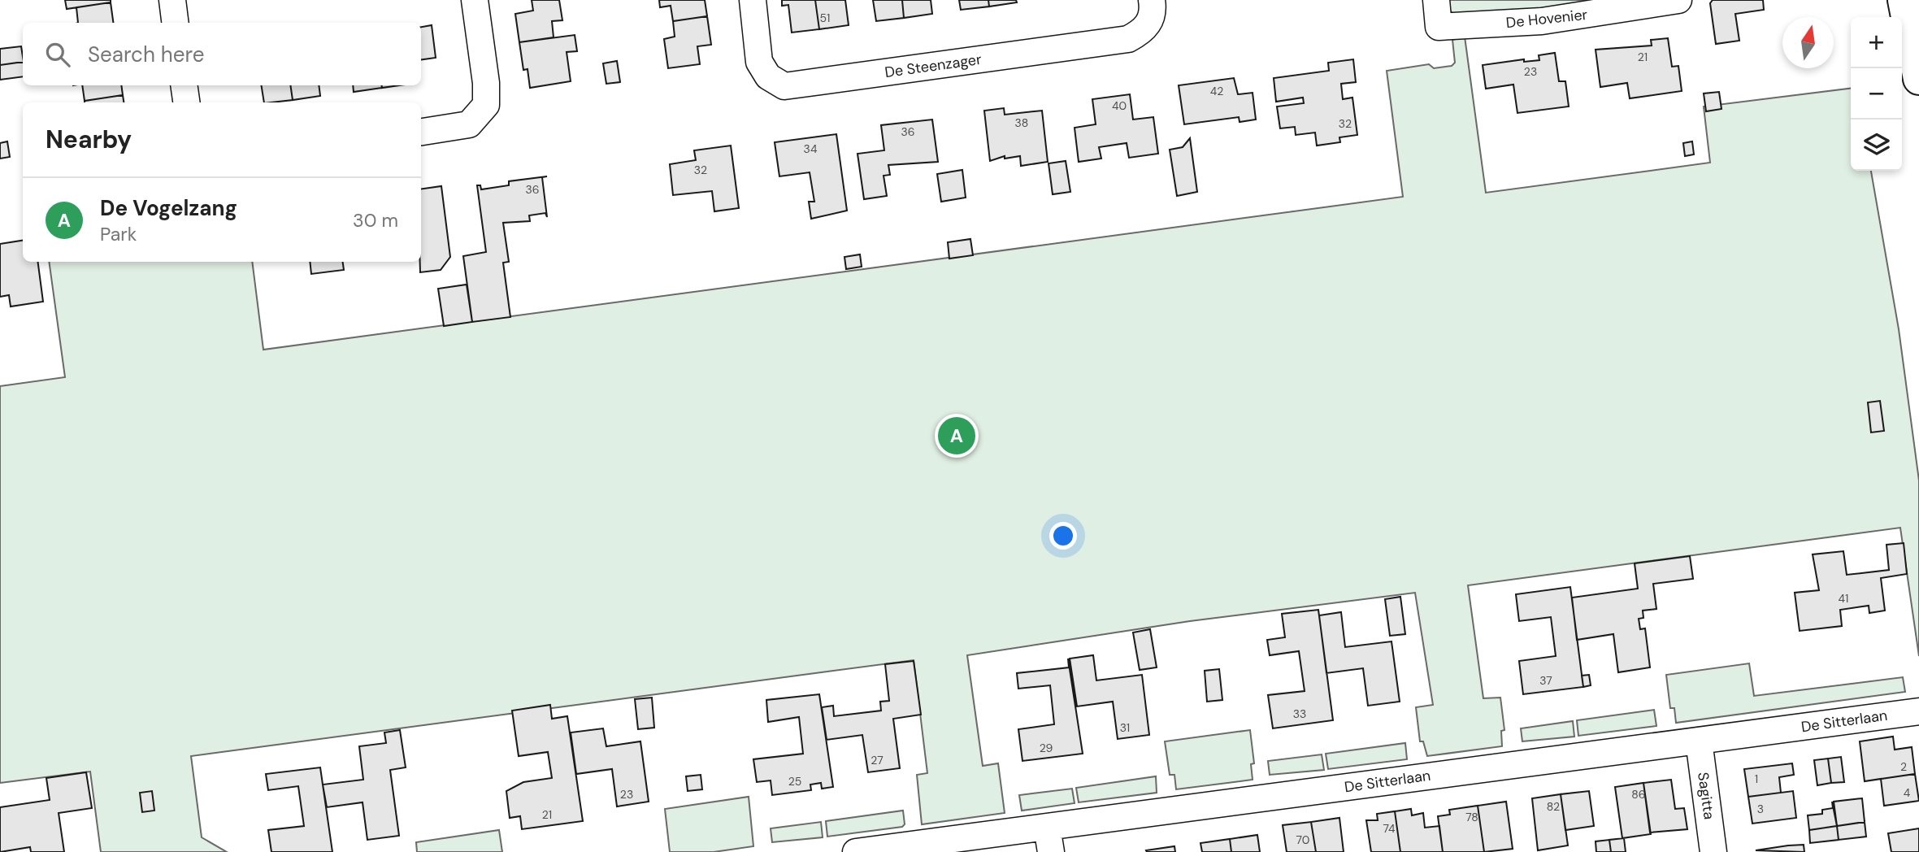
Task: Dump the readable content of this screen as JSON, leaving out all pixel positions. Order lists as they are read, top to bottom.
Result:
{
  "streets": {
    "street": [
      "De Hovenier",
      "De Steenzager",
      "De Sitterlaan",
      "Sagitta"
    ]
  },
  "crossings": [
    ["De Sitterlaan", "Sagitta"]
  ],
  "house_numbers": [
    "51",
    "21",
    "23",
    "42",
    "40",
    "38",
    "32",
    "36",
    "34",
    "32",
    "36",
    "41",
    "37",
    "33",
    "31",
    "29",
    "27",
    "2",
    "1",
    "25",
    "4",
    "23",
    "86",
    "82",
    "3",
    "21",
    "78",
    "74",
    "70"
  ],
  "north": "top",
  "page": {
    "map_buttons": ["+", "−"],
    "search": "Search here",
    "heading": "Nearby",
    "list": [
      {
        "mark": "A",
        "name": "De Vogelzang",
        "note": "Park",
        "value": "30 m"
      }
    ],
    "pins": "A"
  }
}
